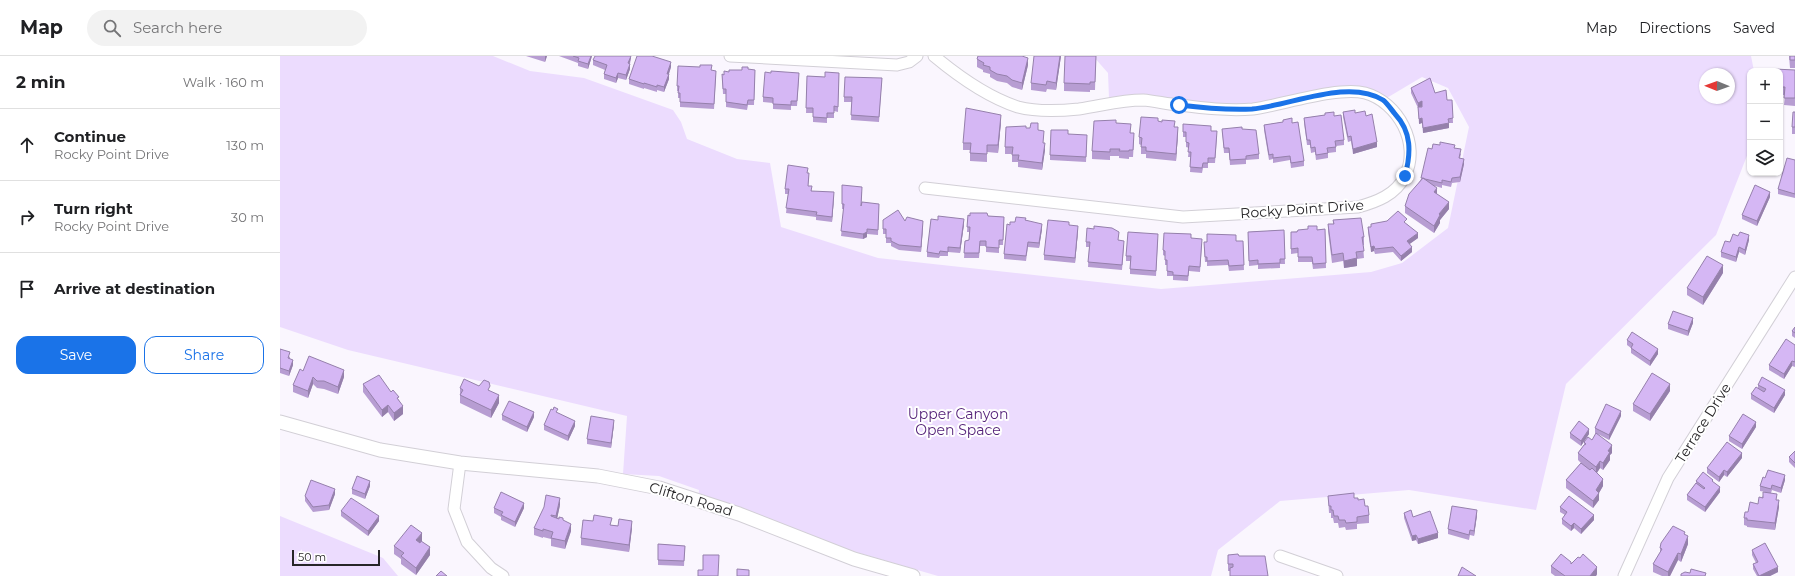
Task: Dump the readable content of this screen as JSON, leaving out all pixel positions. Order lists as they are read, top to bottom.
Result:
{
  "streets": {
    "street": ["Rocky Point Drive", "Terrace Drive", "Clifton Road"]
  },
  "parks": ["Upper Canyon Open Space"],
  "scale_bar": "50 m",
  "north": "left",
  "page": {
    "header": "Map",
    "search": "Search here",
    "nav": ["Map", "Directions", "Saved"],
    "heading": ["2 min", "Walk · 160 m"],
    "map_buttons": ["+", "−"],
    "list": [
      ["Continue", "Rocky Point Drive", "130 m"],
      ["Turn right", "Rocky Point Drive", "30 m"],
      "Arrive at destination"
    ],
    "buttons": ["Save", "Share"],
    "scale": "50 m"
  }
}
